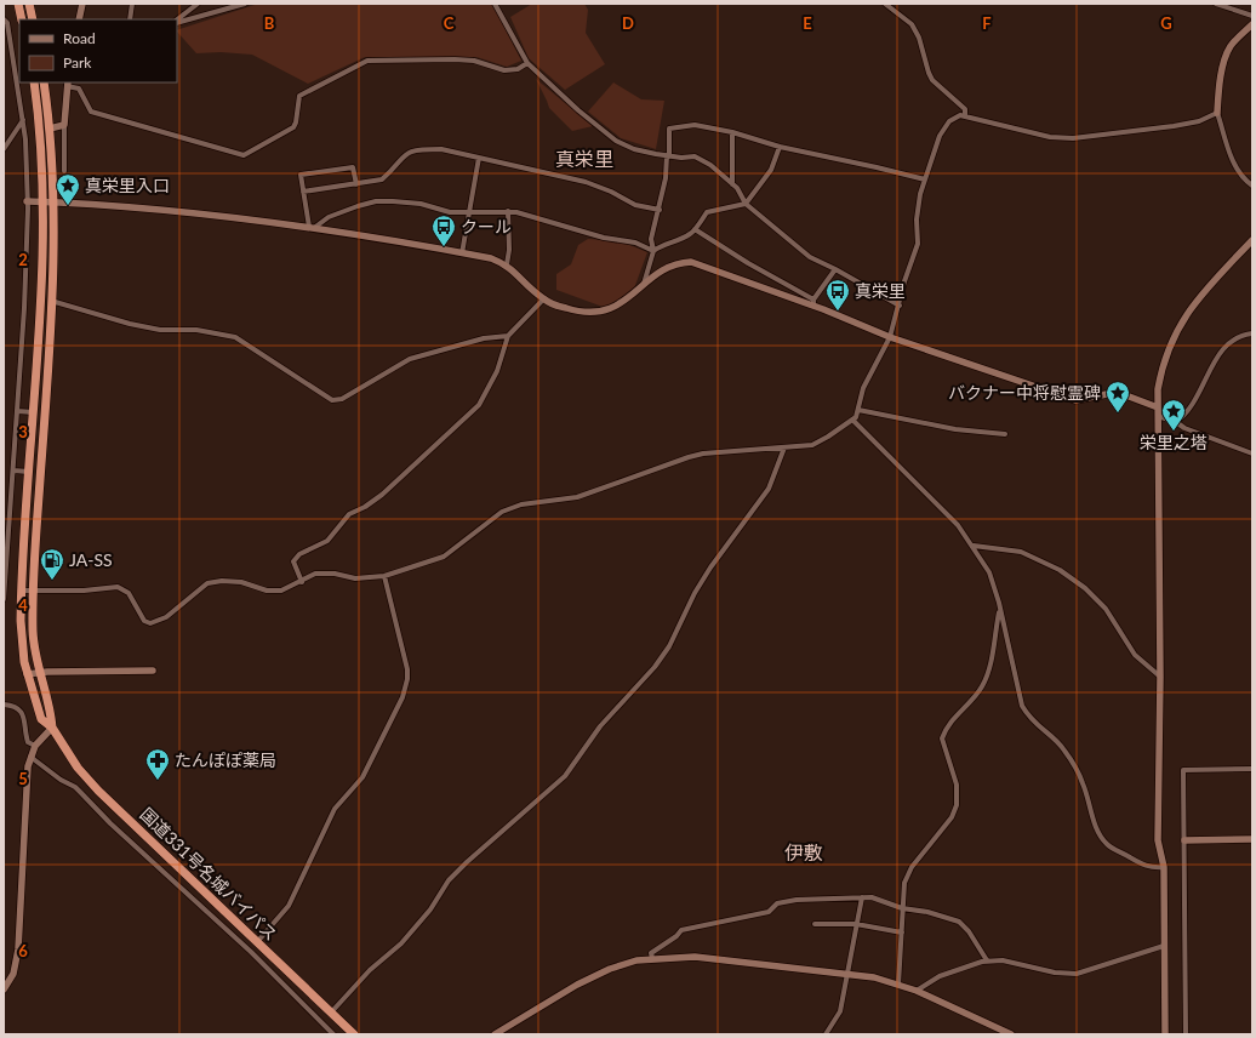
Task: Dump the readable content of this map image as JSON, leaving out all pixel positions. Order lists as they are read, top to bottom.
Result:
{
  "streets": {
    "highway": ["国道331号名城バイパス"]
  },
  "districts": ["真栄里", "伊敷"],
  "places": {
    "place": ["真栄里入口", "バクナー中将慰霊碑", "栄里之塔"],
    "bus stop": ["クール", "真栄里"],
    "fuel station": ["JA-SS"],
    "pharmacy": ["たんぽぽ薬局"]
  },
  "legend": ["Road", "Park"],
  "grid": {
    "columns": [
      "B",
      "C",
      "D",
      "E",
      "F",
      "G"
    ],
    "rows": [
      "2",
      "3",
      "4",
      "5",
      "6"
    ]
  }
}
